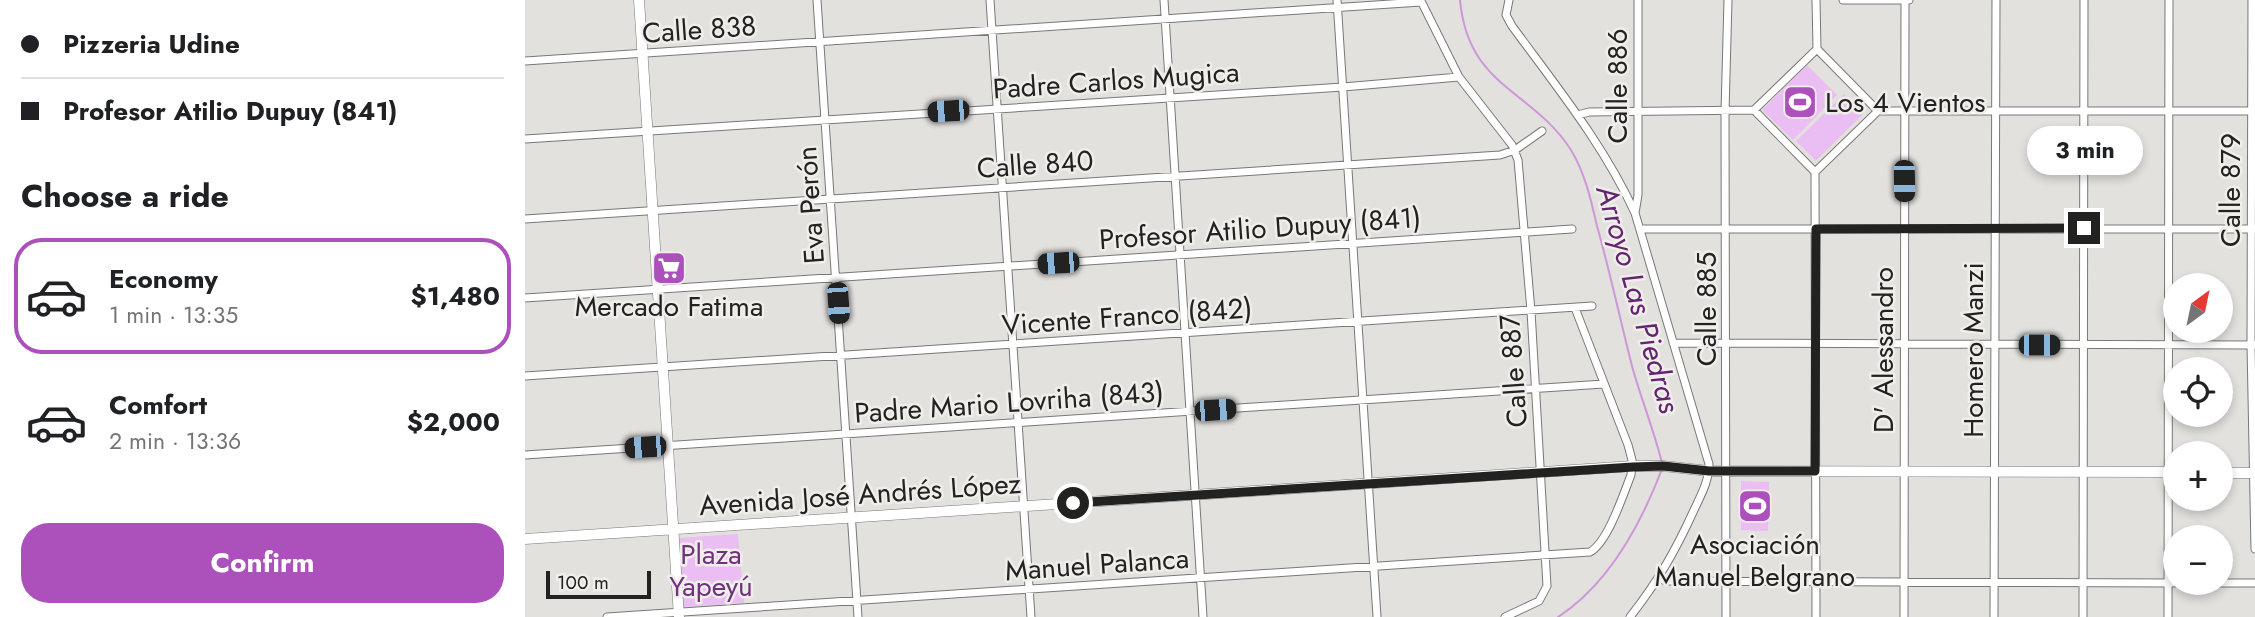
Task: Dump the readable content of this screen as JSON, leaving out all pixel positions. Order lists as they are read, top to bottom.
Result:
{
  "streets": {
    "main road": ["Avenida José Andrés López"],
    "street": [
      "Calle 838",
      "Padre Carlos Mugica",
      "Calle 886",
      "Calle 840",
      "Calle 879",
      "Eva Perón",
      "Profesor Atilio Dupuy (841)",
      "Calle 885",
      "Vicente Franco (842)",
      "D' Alessandro",
      "Homero Manzi",
      "Calle 887",
      "Padre Mario Lovriha (843)",
      "Manuel Palanca"
    ]
  },
  "crossings": [
    ["Calle 838", "Eva Perón"],
    ["Padre Carlos Mugica", "Eva Perón"],
    ["Calle 840", "Eva Perón"],
    ["Calle 840", "Calle 887"],
    ["Eva Perón", "Profesor Atilio Dupuy (841)"],
    ["Eva Perón", "Vicente Franco (842)"],
    ["Eva Perón", "Padre Mario Lovriha (843)"],
    ["Eva Perón", "Avenida José Andrés López"],
    ["Eva Perón", "Manuel Palanca"],
    ["Profesor Atilio Dupuy (841)", "Calle 887"],
    ["Calle 885", "Avenida José Andrés López"],
    ["Vicente Franco (842)", "Calle 887"],
    ["D' Alessandro", "Avenida José Andrés López"],
    ["Homero Manzi", "Avenida José Andrés López"],
    ["Calle 887", "Padre Mario Lovriha (843)"],
    ["Calle 887", "Avenida José Andrés López"],
    ["Calle 887", "Manuel Palanca"],
    ["Avenida José Andrés López", "Manuel Palanca"]
  ],
  "water": ["Arroyo Las Piedras"],
  "parks": ["Plaza Yapeyú"],
  "places": {
    "sports": ["Los 4 Vientos", "Asociación Manuel Belgrano"],
    "supermarket": ["Mercado Fatima"]
  },
  "scale_bar": "100 m",
  "north": "top right",
  "page": {
    "banner": ["Pizzeria Udine", "Profesor Atilio Dupuy (841)"],
    "bubble": "3 min",
    "heading": "Choose a ride",
    "list": [
      {
        "name": "Economy",
        "note": "1 min · 13:35",
        "value": "$1,480"
      },
      {
        "name": "Comfort",
        "note": "2 min · 13:36",
        "value": "$2,000"
      }
    ],
    "map_buttons": ["+", "−"],
    "buttons": "Confirm",
    "scale": "100 m"
  }
}
